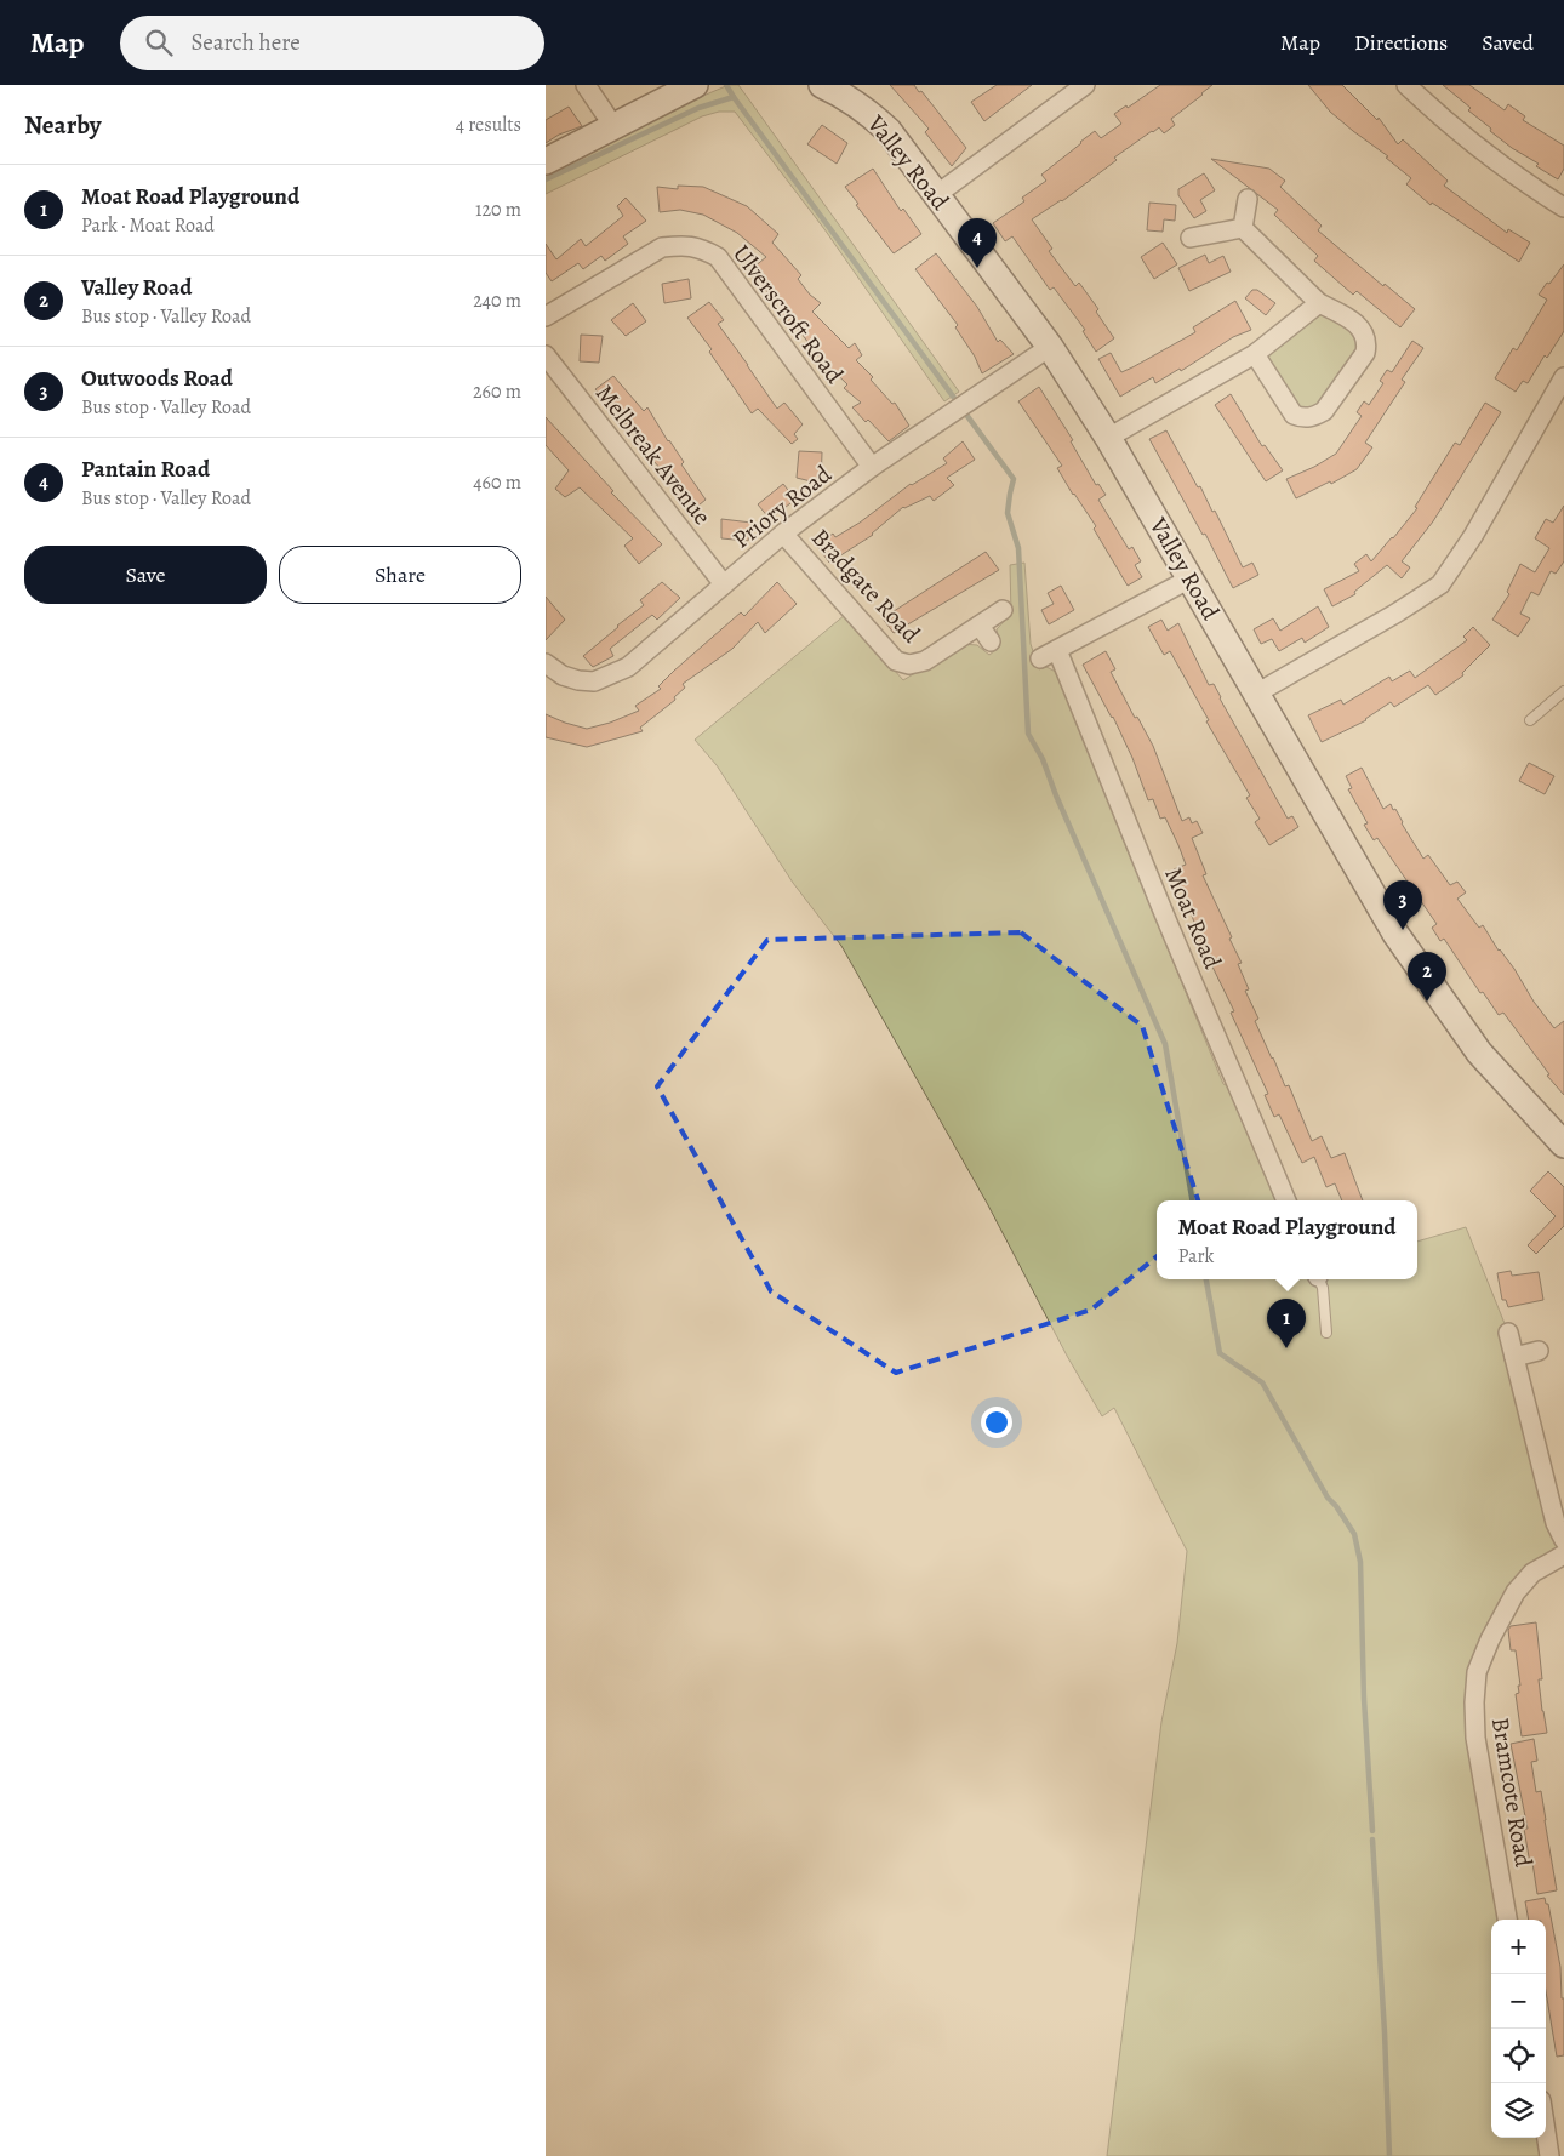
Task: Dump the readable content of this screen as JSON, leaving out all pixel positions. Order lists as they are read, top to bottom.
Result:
{
  "streets": {
    "street": [
      "Valley Road",
      "Ulverscroft Road",
      "Melbreak Avenue",
      "Priory Road",
      "Bradgate Road",
      "Moat Road",
      "Bramcote Road"
    ]
  },
  "crossings": [
    ["Valley Road", "Priory Road"],
    ["Ulverscroft Road", "Priory Road"],
    ["Melbreak Avenue", "Priory Road"],
    ["Priory Road", "Bradgate Road"]
  ],
  "page": {
    "header": "Map",
    "search": "Search here",
    "nav": ["Map", "Directions", "Saved"],
    "heading": ["Nearby", "4 results"],
    "list": [
      {
        "mark": "1",
        "name": "Moat Road Playground",
        "note": "Park · Moat Road",
        "value": "120 m"
      },
      {
        "mark": "2",
        "name": "Valley Road",
        "note": "Bus stop · Valley Road",
        "value": "240 m"
      },
      {
        "mark": "3",
        "name": "Outwoods Road",
        "note": "Bus stop · Valley Road",
        "value": "260 m"
      },
      {
        "mark": "4",
        "name": "Pantain Road",
        "note": "Bus stop · Valley Road",
        "value": "460 m"
      }
    ],
    "pins": [
      "4",
      "3",
      "2",
      "1"
    ],
    "buttons": ["Save", "Share"],
    "popup": ["Moat Road Playground", "Park"],
    "map_buttons": ["+", "−"]
  }
}
